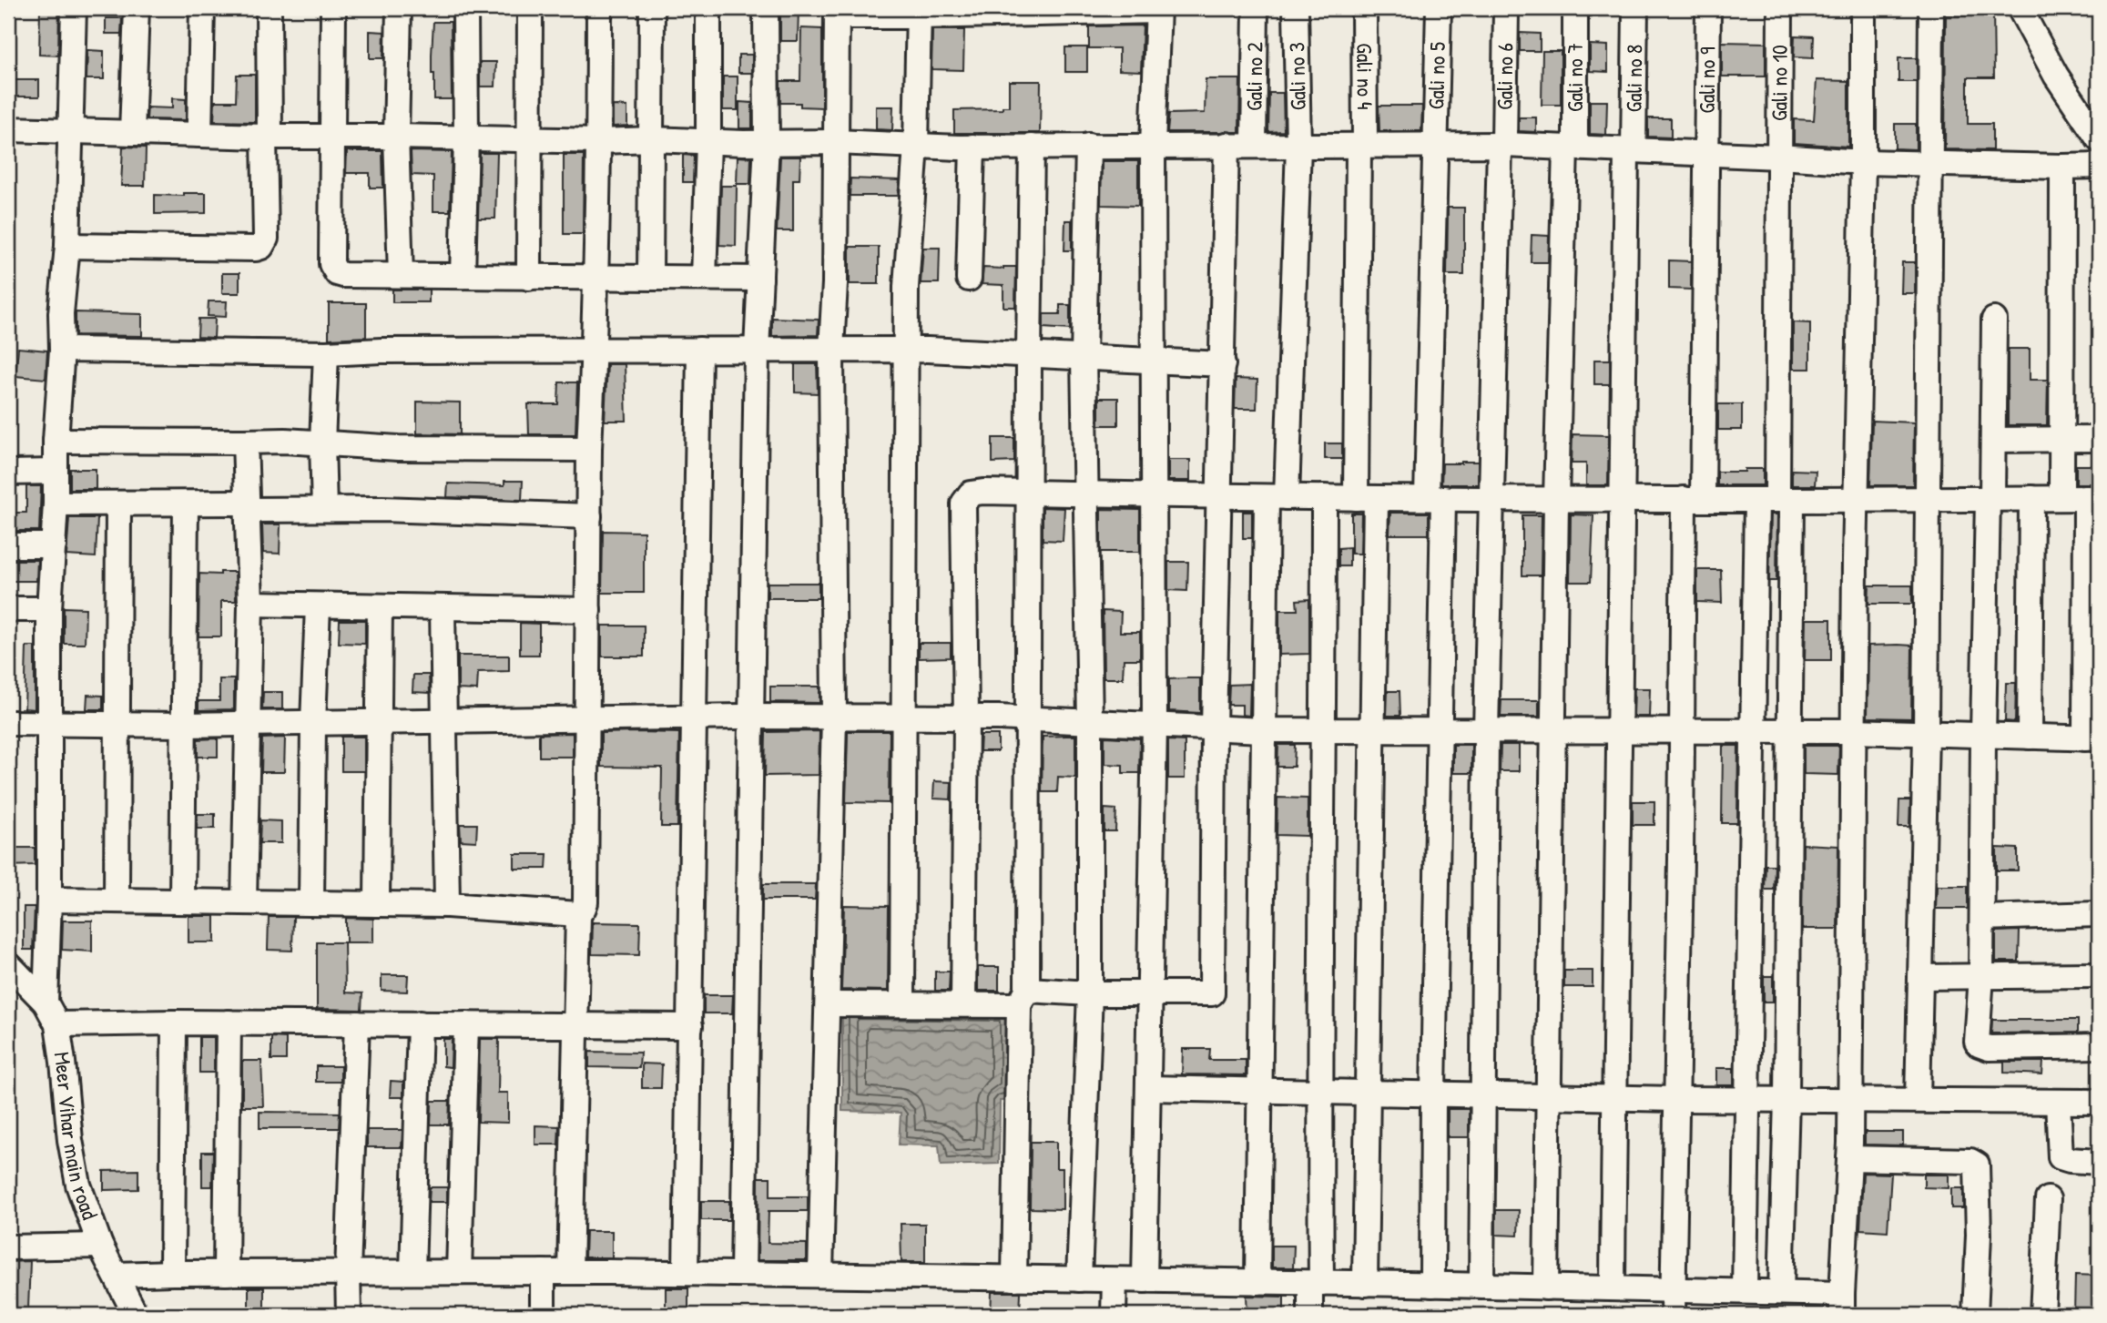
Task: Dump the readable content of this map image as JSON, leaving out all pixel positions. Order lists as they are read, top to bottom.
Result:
{
  "streets": {
    "street": [
      "Gali no 2",
      "Gali no 3",
      "Gali no 4",
      "Gali no 5",
      "Gali no 6",
      "Gali no 7",
      "Gali no 8",
      "Gali no 9",
      "Gali no 10",
      "Meer Vihar main road"
    ]
  }
}
